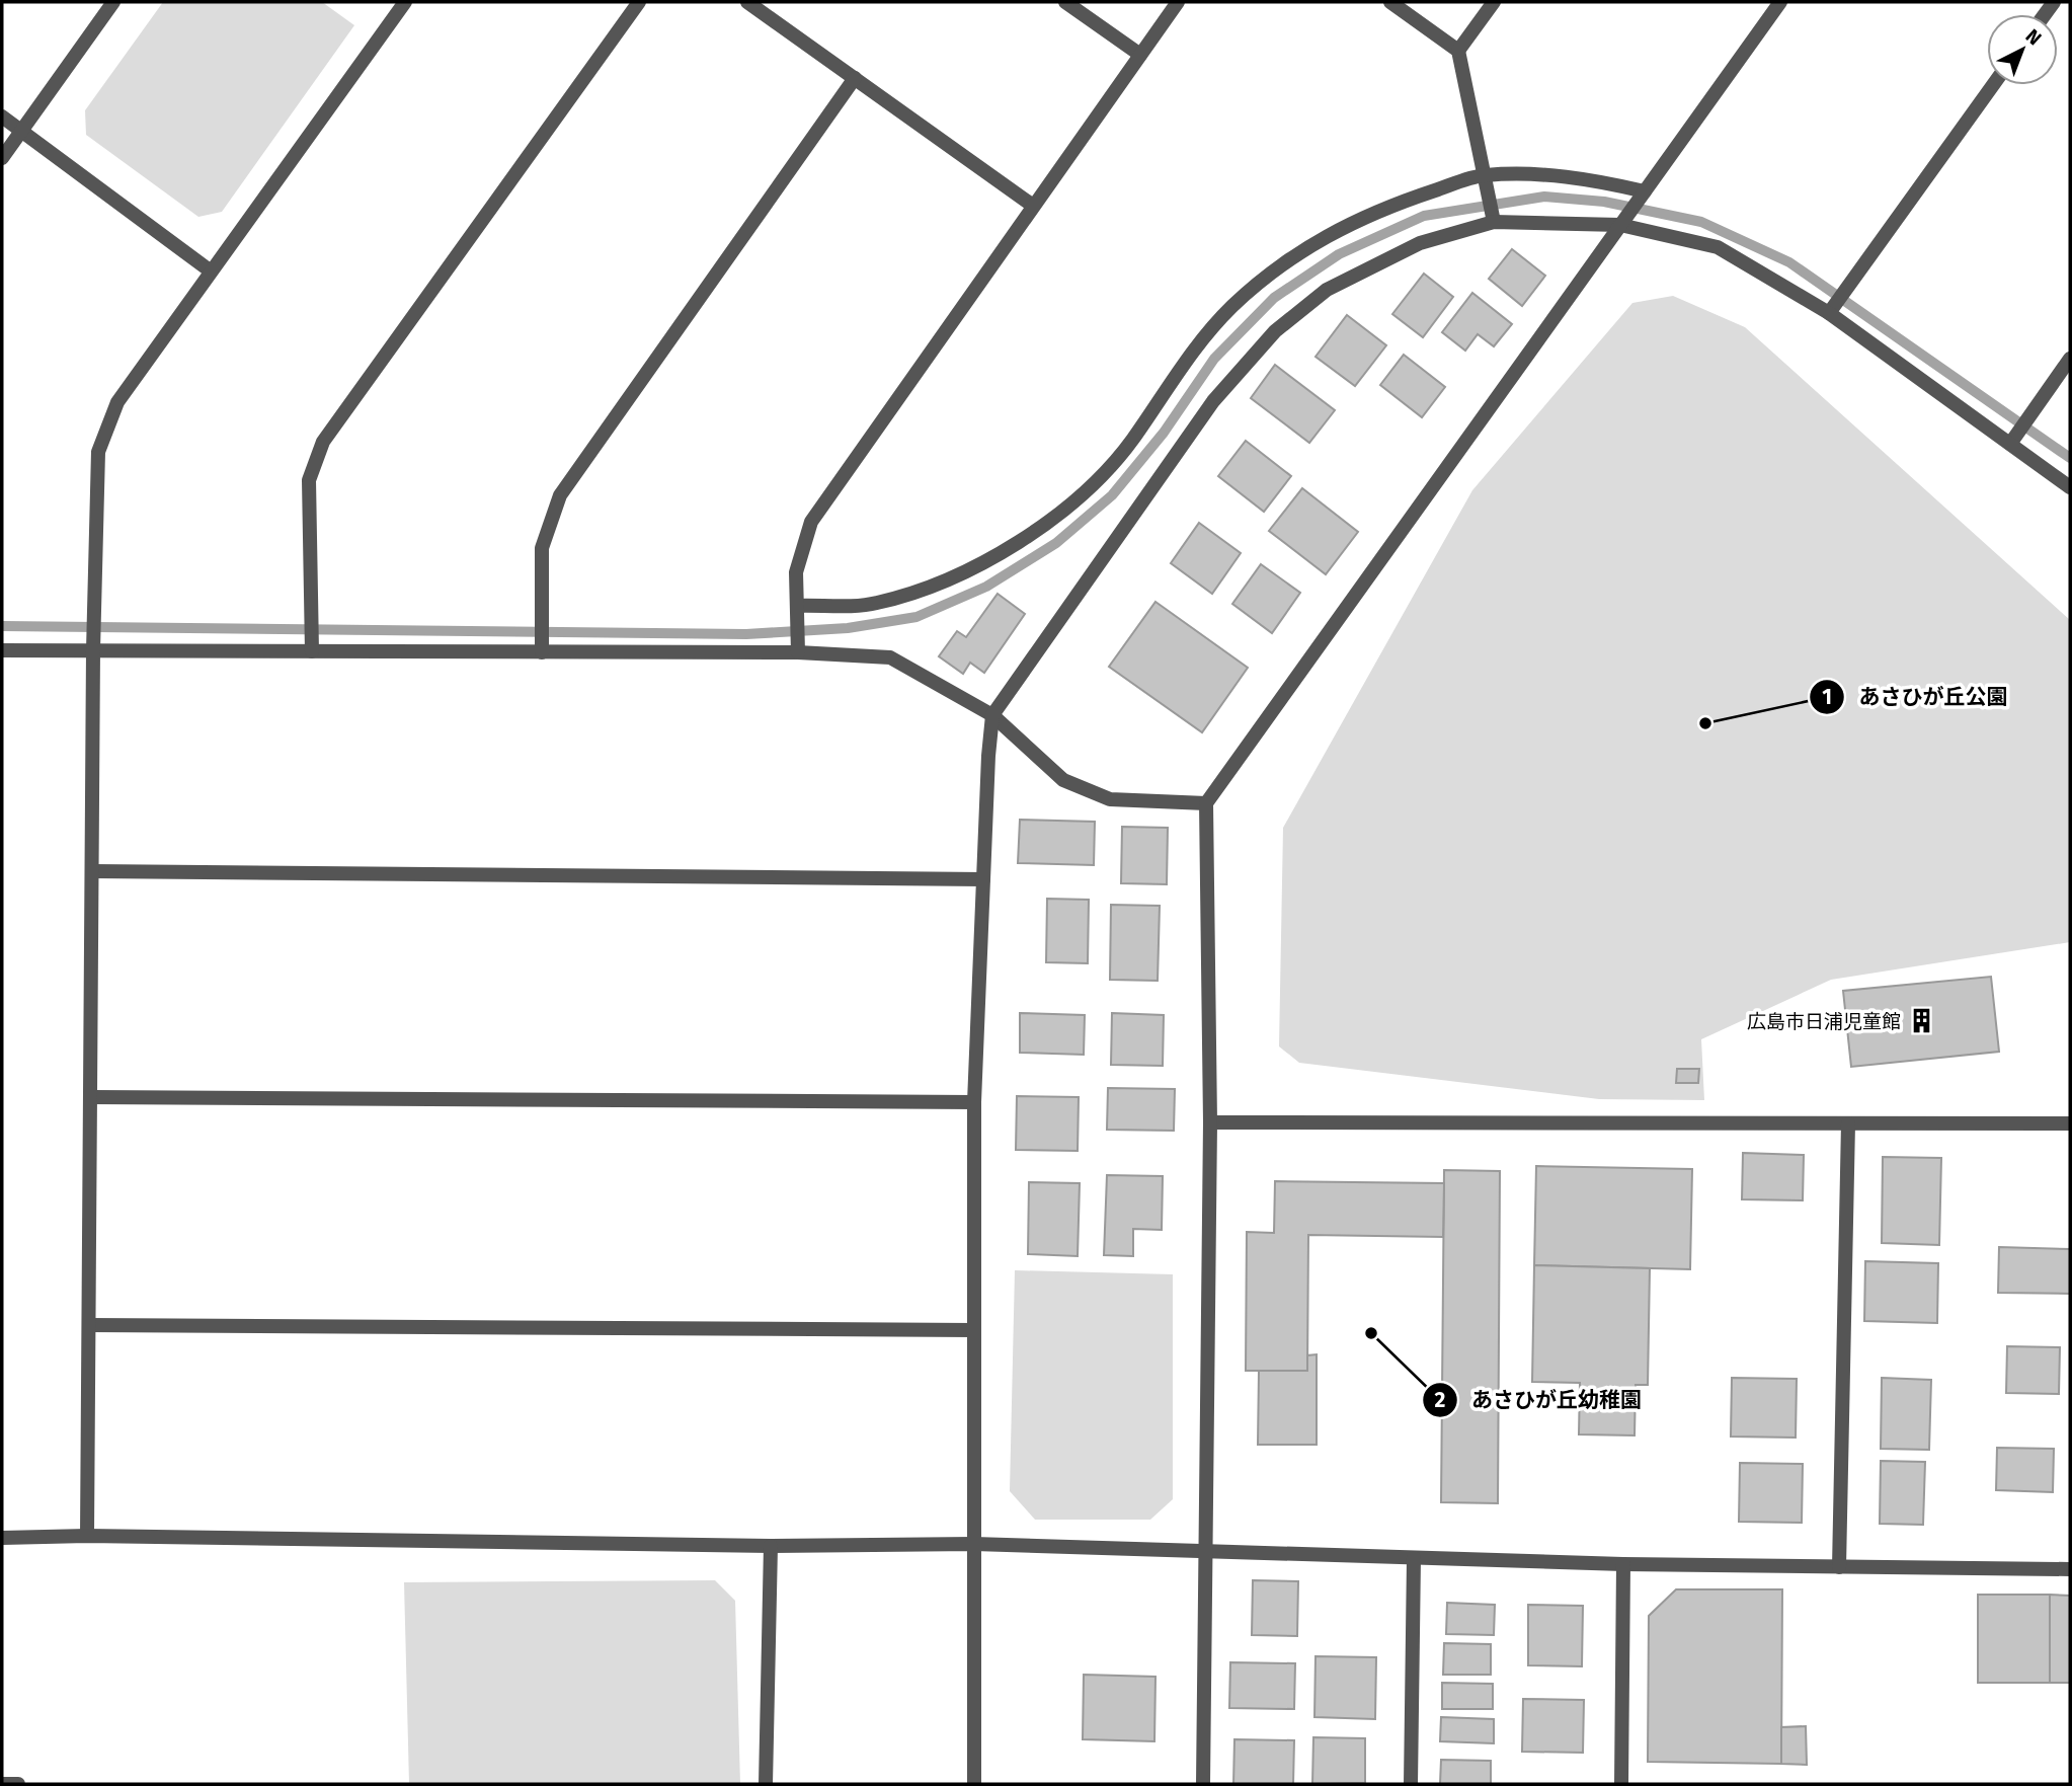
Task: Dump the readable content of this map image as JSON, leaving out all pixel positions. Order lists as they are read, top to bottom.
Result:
{
  "places": {
    "other": ["あさひが丘公園", "あさひが丘幼稚園"],
    "building": ["広島市日浦児童館"]
  },
  "north": "top right"
}
